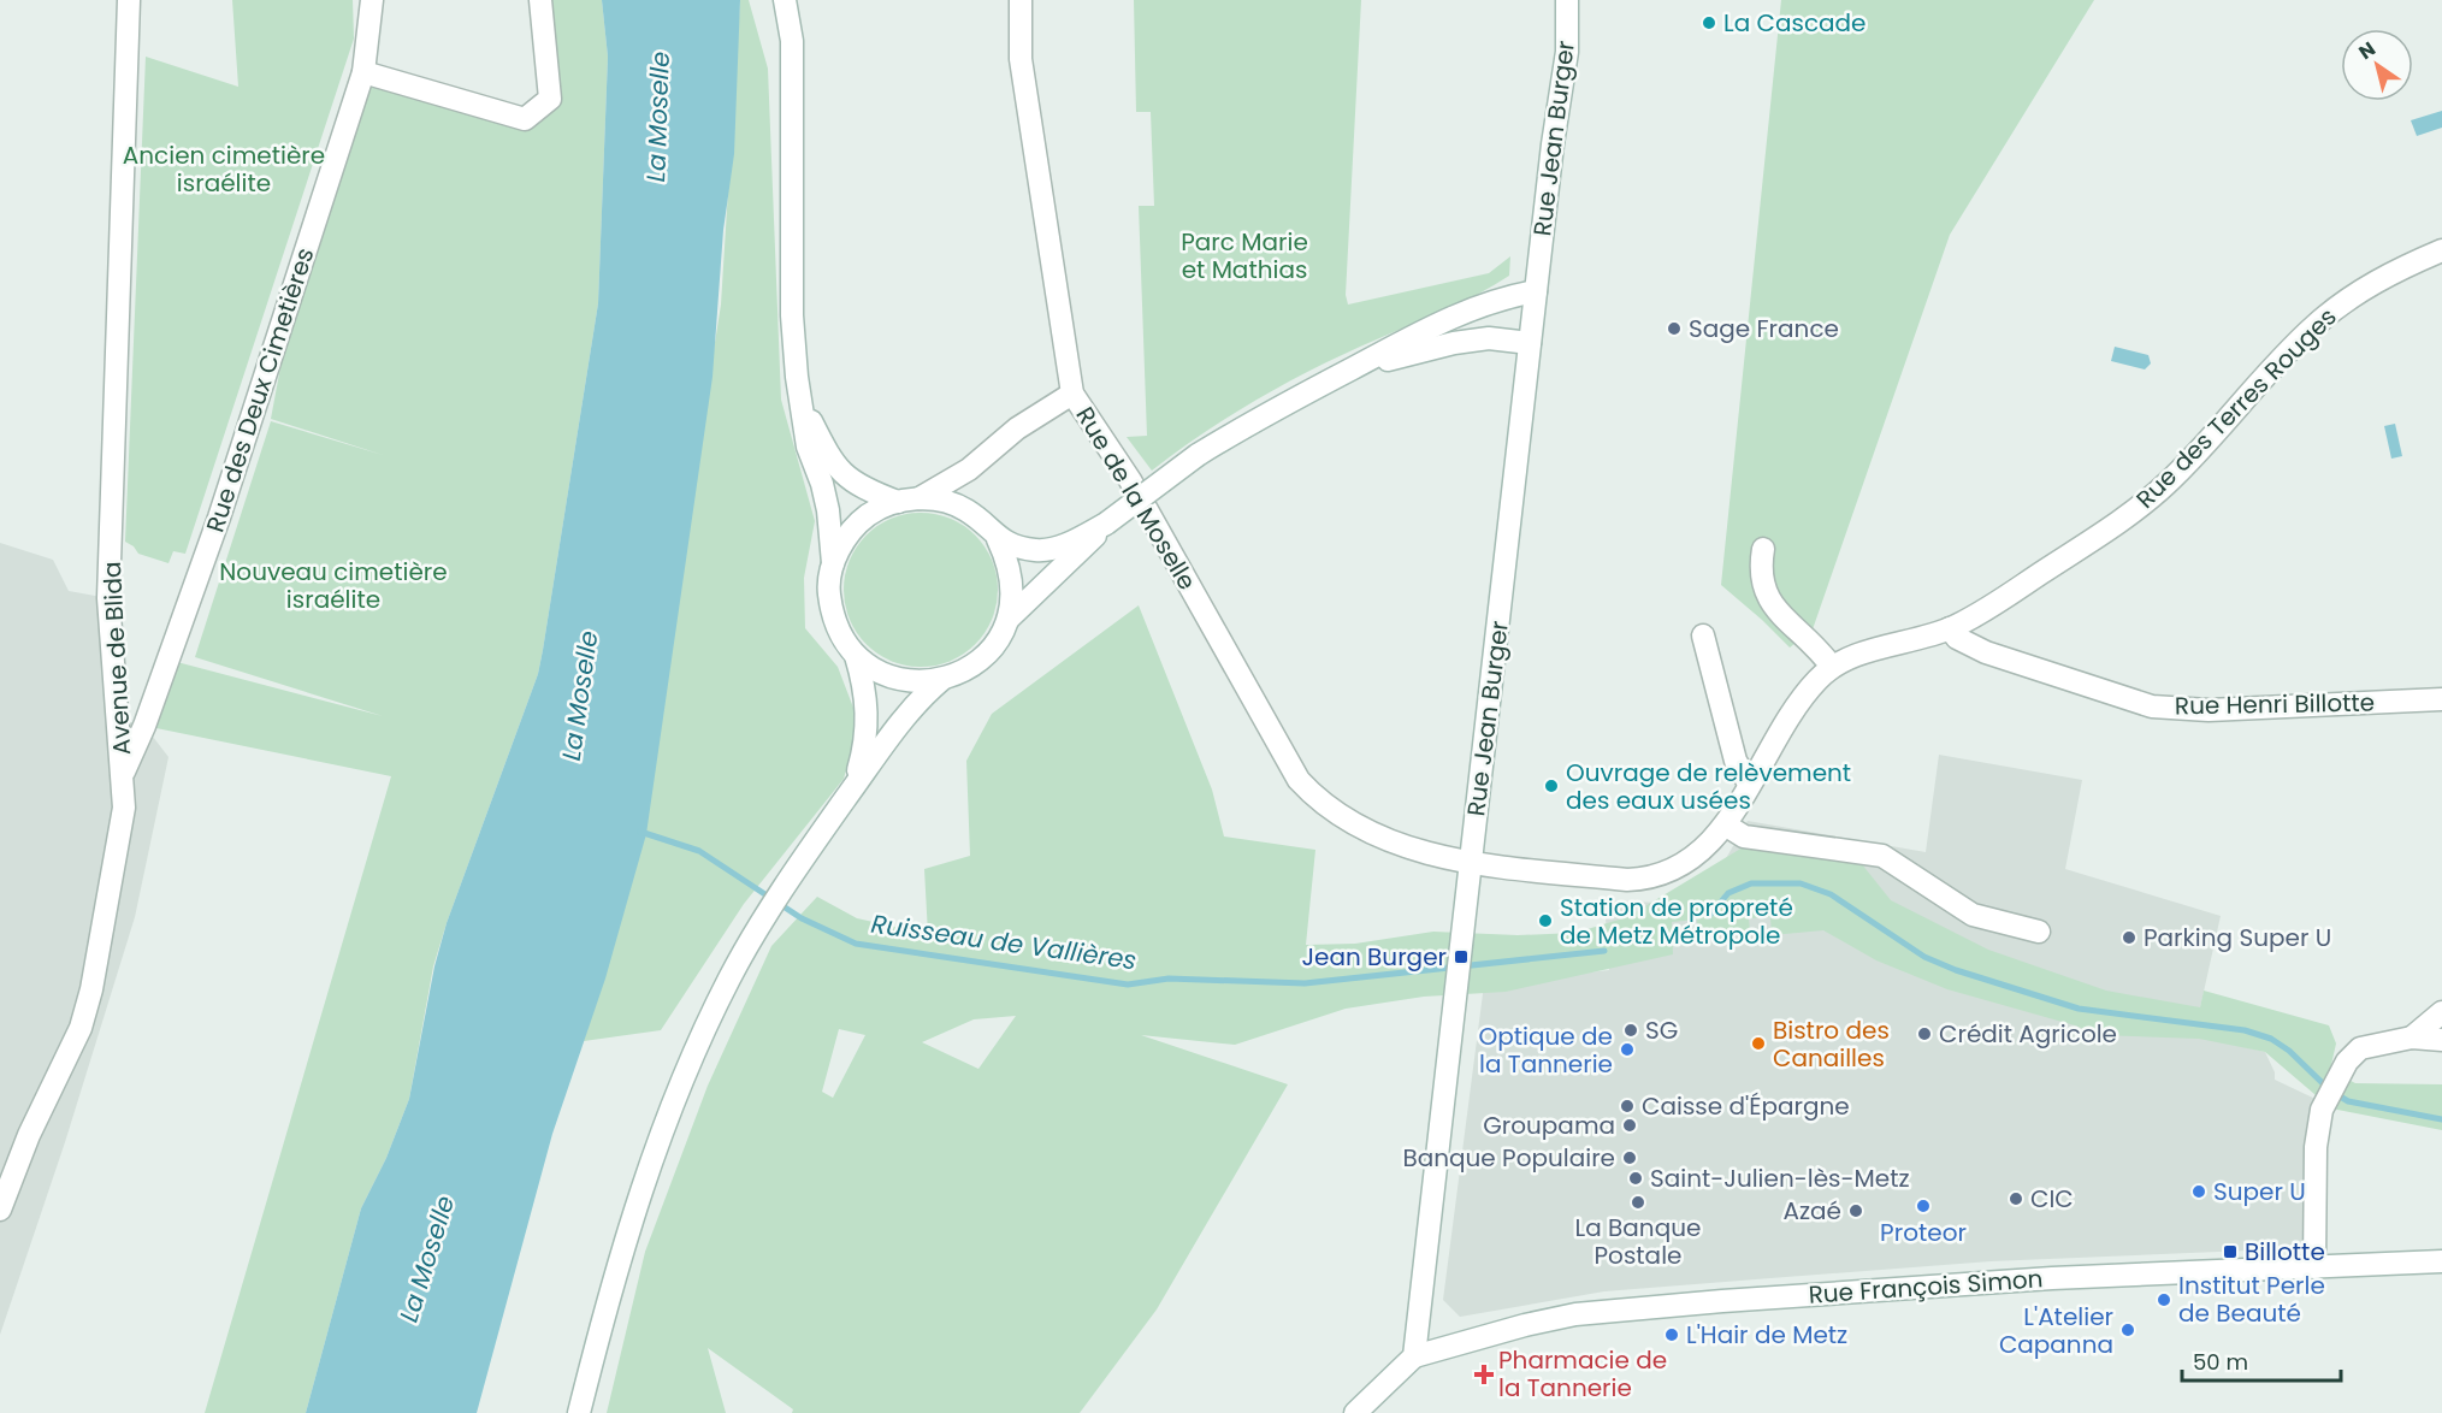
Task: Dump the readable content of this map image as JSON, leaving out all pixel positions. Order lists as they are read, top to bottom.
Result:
{
  "streets": {
    "street": [
      "Rue Jean Burger",
      "Rue des Deux Cimetières",
      "Rue des Terres Rouges",
      "Rue de la Moselle",
      "Avenue de Blida",
      "Rue Henri Billotte",
      "Rue François Simon"
    ]
  },
  "crossings": [
    ["Rue Jean Burger", "Rue des Terres Rouges"],
    ["Rue Jean Burger", "Rue de la Moselle"],
    ["Rue Jean Burger", "Rue François Simon"],
    ["Rue des Deux Cimetières", "Avenue de Blida"],
    ["Rue des Terres Rouges", "Rue de la Moselle"],
    ["Rue des Terres Rouges", "Rue Henri Billotte"]
  ],
  "water": ["La Moselle", "Ruisseau de Vallières"],
  "parks": ["Ancien cimetière israélite", "Parc Marie et Mathias", "Nouveau cimetière israélite"],
  "places": {
    "other": [
      "La Cascade",
      "Sage France",
      "Ouvrage de relèvement des eaux usées",
      "Station de propreté de Metz Métropole",
      "Parking Super U",
      "SG",
      "Crédit Agricole",
      "Bistro des Canailles",
      "Optique de la Tannerie",
      "Caisse d'Épargne",
      "Groupama",
      "Banque Populaire",
      "Saint-Julien-lès-Metz",
      "Super U",
      "CIC",
      "La Banque Postale",
      "Proteor",
      "Azaé",
      "Institut Perle de Beauté",
      "L'Atelier Capanna",
      "L'Hair de Metz"
    ],
    "transit": ["Jean Burger", "Billotte"],
    "health": ["Pharmacie de la Tannerie"]
  },
  "scale_bar": "50 m",
  "north": "top left"
}
